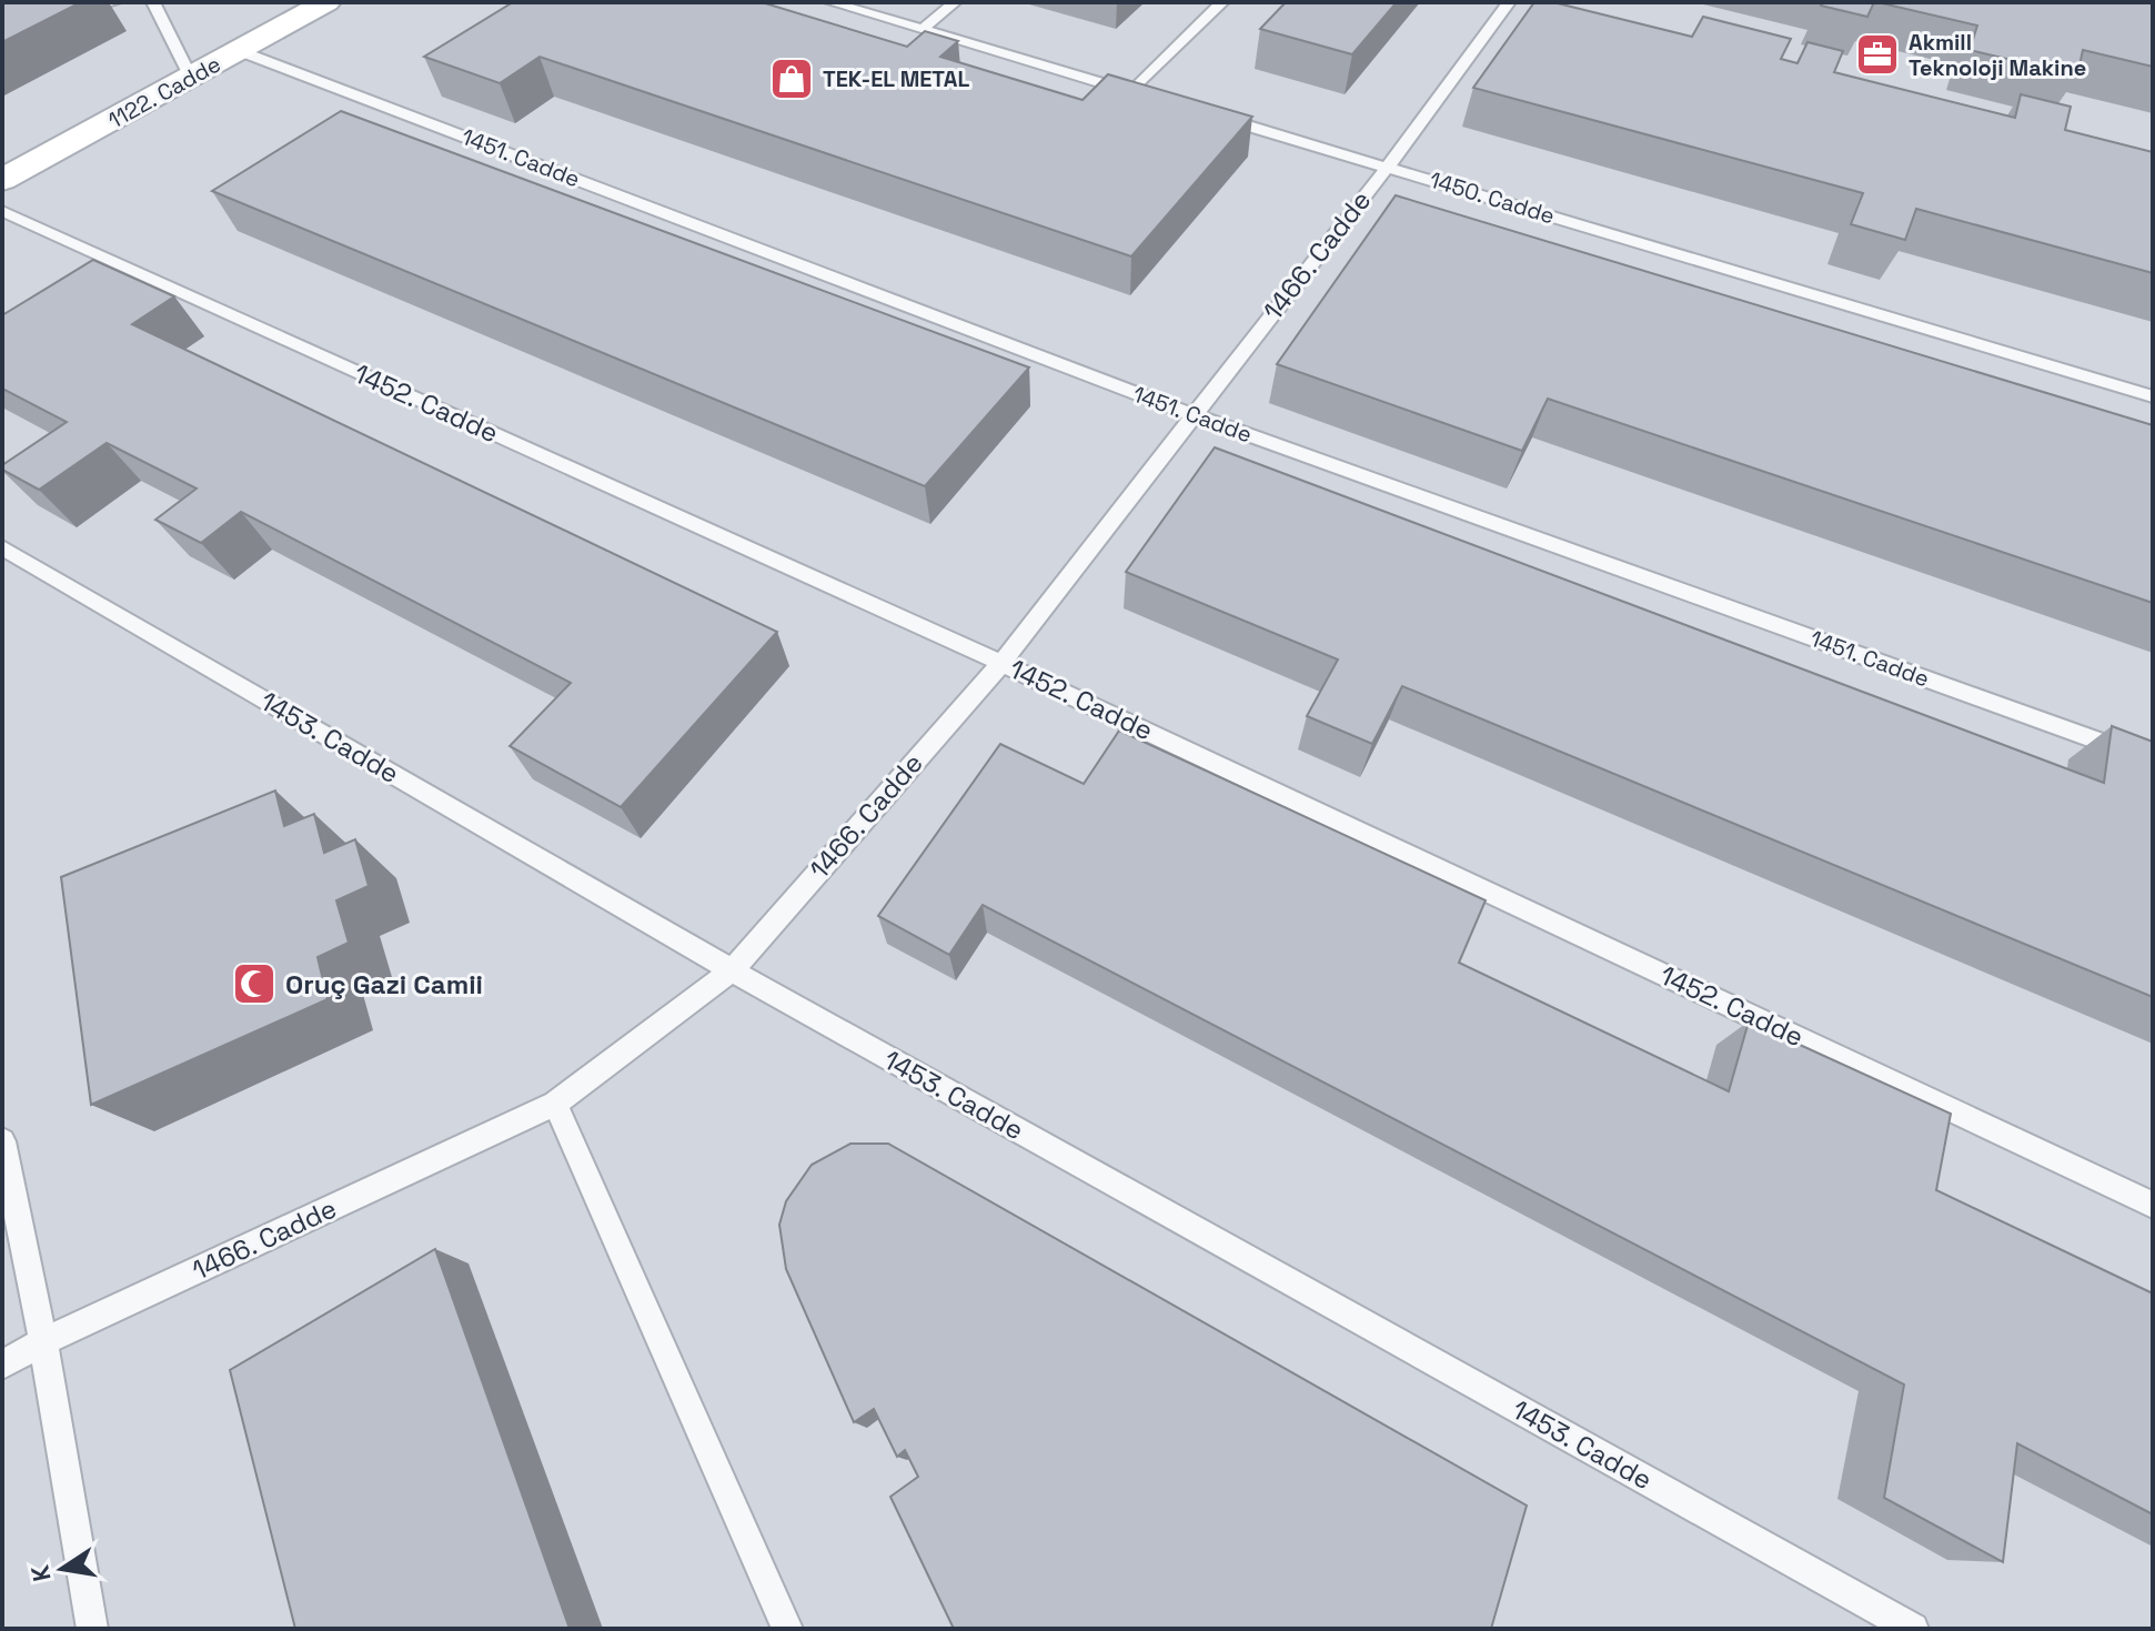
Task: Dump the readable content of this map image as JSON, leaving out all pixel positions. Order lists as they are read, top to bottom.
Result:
{
  "streets": {
    "main road": ["1122. Cadde"],
    "lane": [
      "1451. Cadde",
      "1450. Cadde",
      "1466. Cadde",
      "1452. Cadde",
      "1453. Cadde"
    ]
  },
  "crossings": [
    ["1122. Cadde", "1451. Cadde"],
    ["1451. Cadde", "1466. Cadde"],
    ["1450. Cadde", "1466. Cadde"],
    ["1466. Cadde", "1452. Cadde"],
    ["1466. Cadde", "1453. Cadde"]
  ],
  "places": {
    "office": ["Akmill Teknoloji Makine"],
    "shop": ["TEK-EL METAL"],
    "mosque": ["Oruç Gazi Camii"]
  },
  "north": "left"
}
